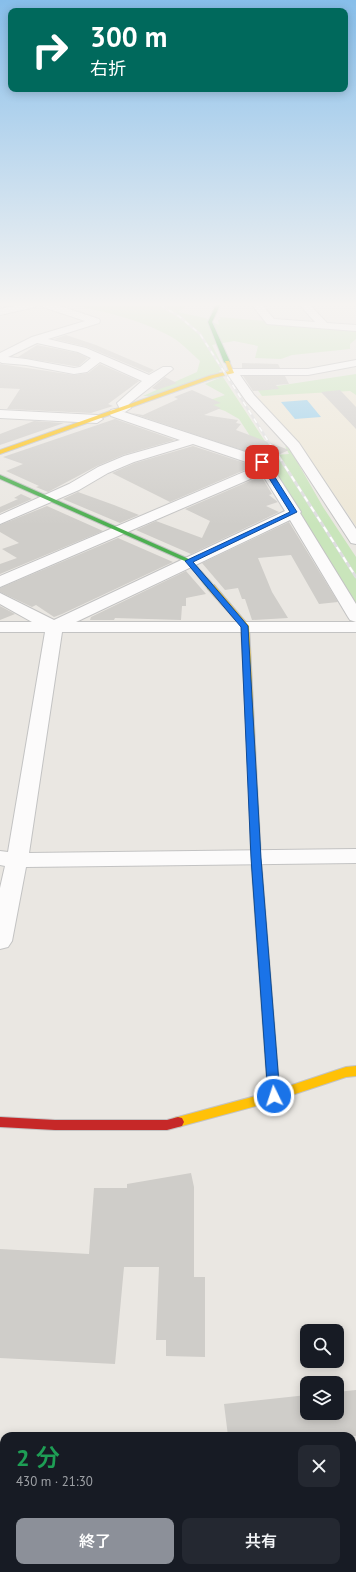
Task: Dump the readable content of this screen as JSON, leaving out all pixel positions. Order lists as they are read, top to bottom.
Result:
{
  "page": {
    "turn": ["300 m", "右折"],
    "heading": ["2 分", "430 m · 21:30"],
    "buttons": ["終了", "共有"]
  }
}
